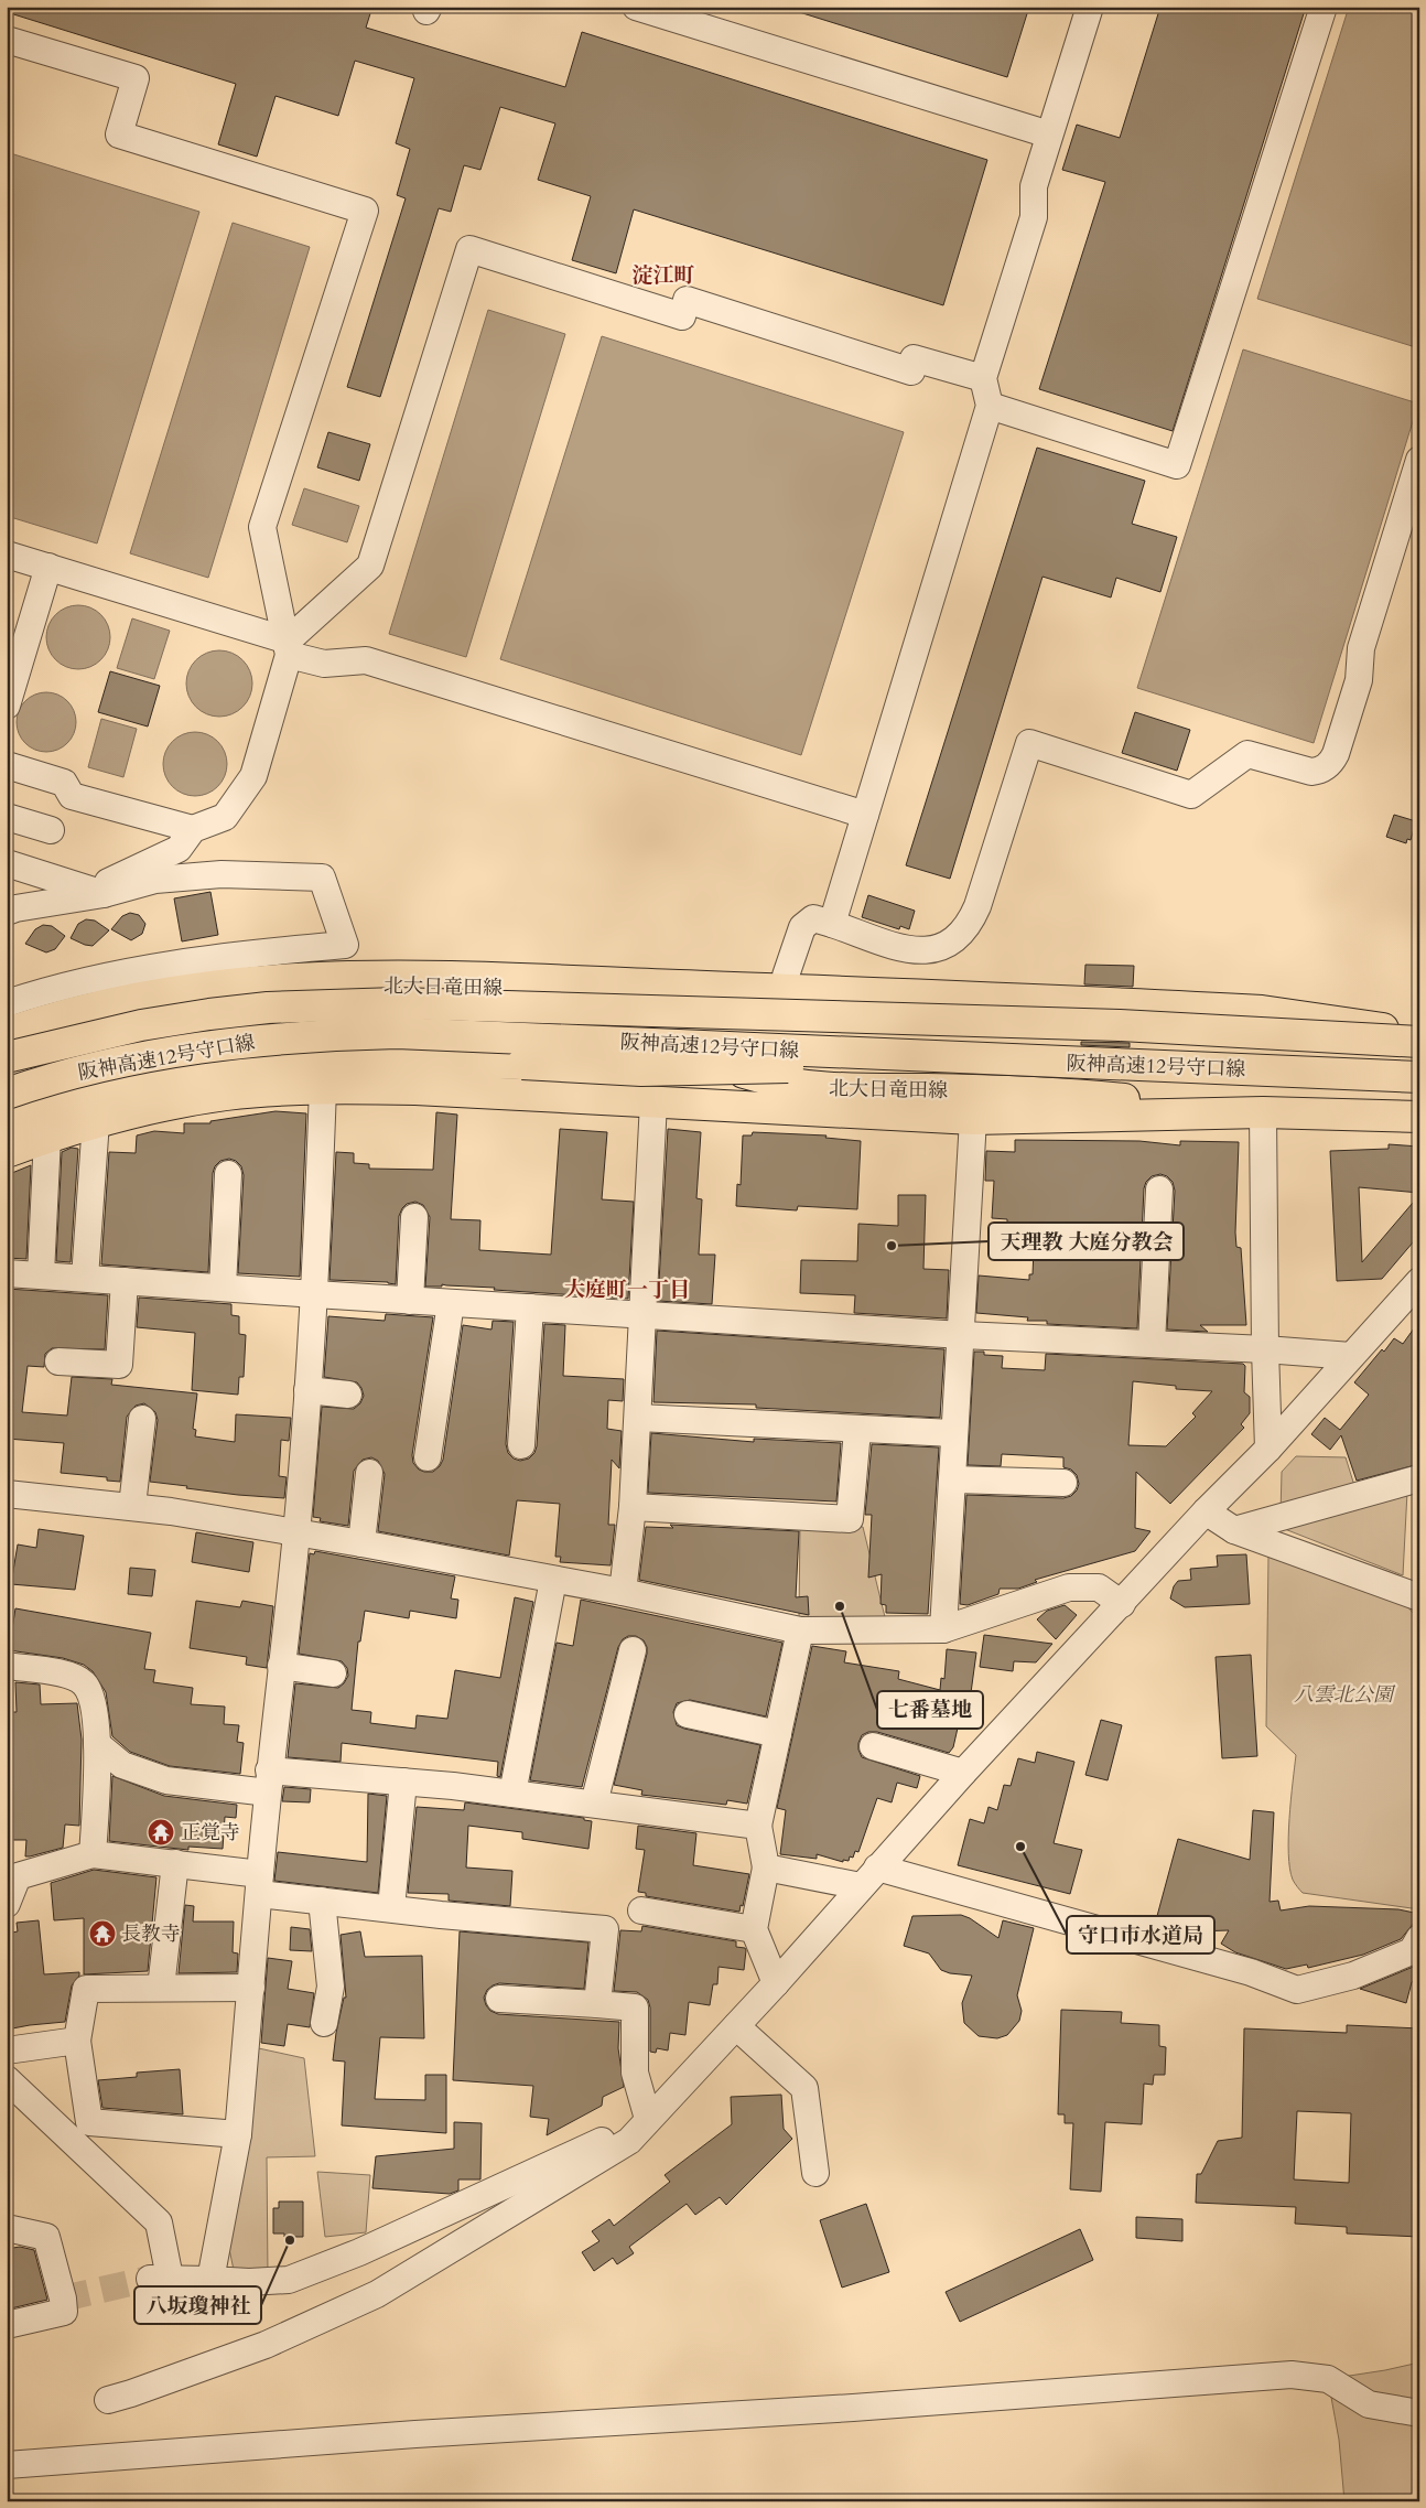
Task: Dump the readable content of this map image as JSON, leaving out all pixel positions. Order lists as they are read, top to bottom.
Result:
{
  "streets": {
    "main road": ["北大日竜田線", "阪神高速12号守口線"]
  },
  "districts": ["淀江町", "大庭町一丁目"],
  "parks": ["八雲北公園"],
  "places": {
    "other": [
      "天理教 大庭分教会",
      "七番墓地",
      "守口市水道局",
      "八坂瓊神社"
    ],
    "temple": ["正覚寺", "長教寺"]
  }
}
